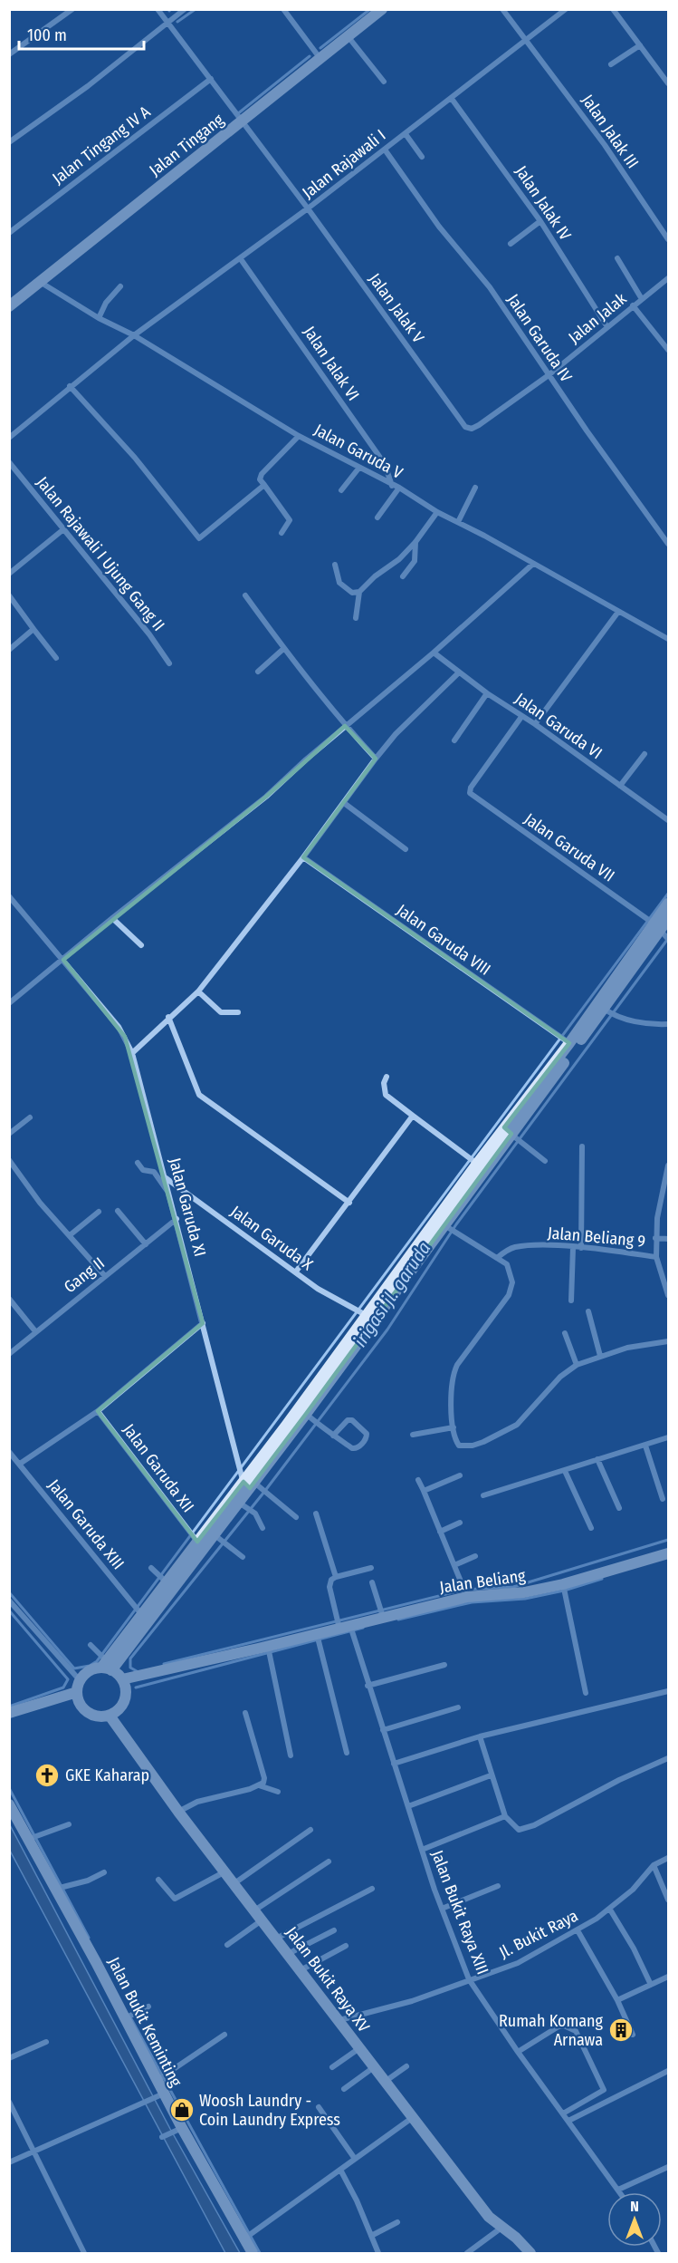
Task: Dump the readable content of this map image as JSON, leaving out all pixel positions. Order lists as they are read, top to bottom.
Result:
{
  "streets": {
    "main road": [
      "Jalan Tingang",
      "Jalan Beliang",
      "Jalan Bukit Raya XV",
      "Jalan Bukit Keminting"
    ],
    "street": [
      "Jalan Jalak III",
      "Jalan Tingang IV A",
      "Jalan Rajawali I",
      "Jalan Jalak IV",
      "Jalan Jalak V",
      "Jalan Jalak",
      "Jalan Garuda IV",
      "Jalan Jalak VI",
      "Jalan Garuda V",
      "Jalan Rajawali I Ujung Gang II",
      "Jalan Garuda VI",
      "Jalan Garuda VII",
      "Jalan Garuda VIII",
      "Jalan Garuda XI",
      "Jalan Beliang 9",
      "Jalan Garuda X",
      "Gang II",
      "Jalan Garuda XII",
      "Jalan Garuda XIII",
      "Jalan Bukit Raya XIII",
      "Jl. Bukit Raya"
    ]
  },
  "crossings": [
    ["Jalan Jalak III", "Jalan Rajawali I"],
    ["Jalan Tingang", "Jalan Garuda V"],
    ["Jalan Rajawali I", "Jalan Jalak IV"],
    ["Jalan Rajawali I", "Jalan Jalak V"],
    ["Jalan Rajawali I", "Jalan Garuda IV"],
    ["Jalan Rajawali I", "Jalan Jalak VI"],
    ["Jalan Rajawali I", "Jalan Garuda V"],
    ["Jalan Jalak IV", "Jalan Jalak"],
    ["Jalan Jalak V", "Jalan Jalak"],
    ["Jalan Jalak", "Jalan Garuda IV"],
    ["Jalan Jalak VI", "Jalan Garuda V"],
    ["Jalan Garuda VI", "Jalan Garuda VII"],
    ["Jalan Garuda XI", "Jalan Garuda X"],
    ["Jalan Garuda XI", "Gang II"],
    ["Jalan Beliang", "Jalan Bukit Raya XIII"],
    ["Jalan Beliang", "Jalan Bukit Raya XV"],
    ["Jalan Bukit Raya XIII", "Jl. Bukit Raya"],
    ["Jl. Bukit Raya", "Jalan Bukit Raya XV"]
  ],
  "water": ["irigasi jl. garuda"],
  "places": {
    "church": ["GKE Kaharap"],
    "building": ["Rumah Komang Arnawa"],
    "shop": ["Woosh Laundry - Coin Laundry Express"]
  },
  "scale_bar": "100 m",
  "north": "top"
}
